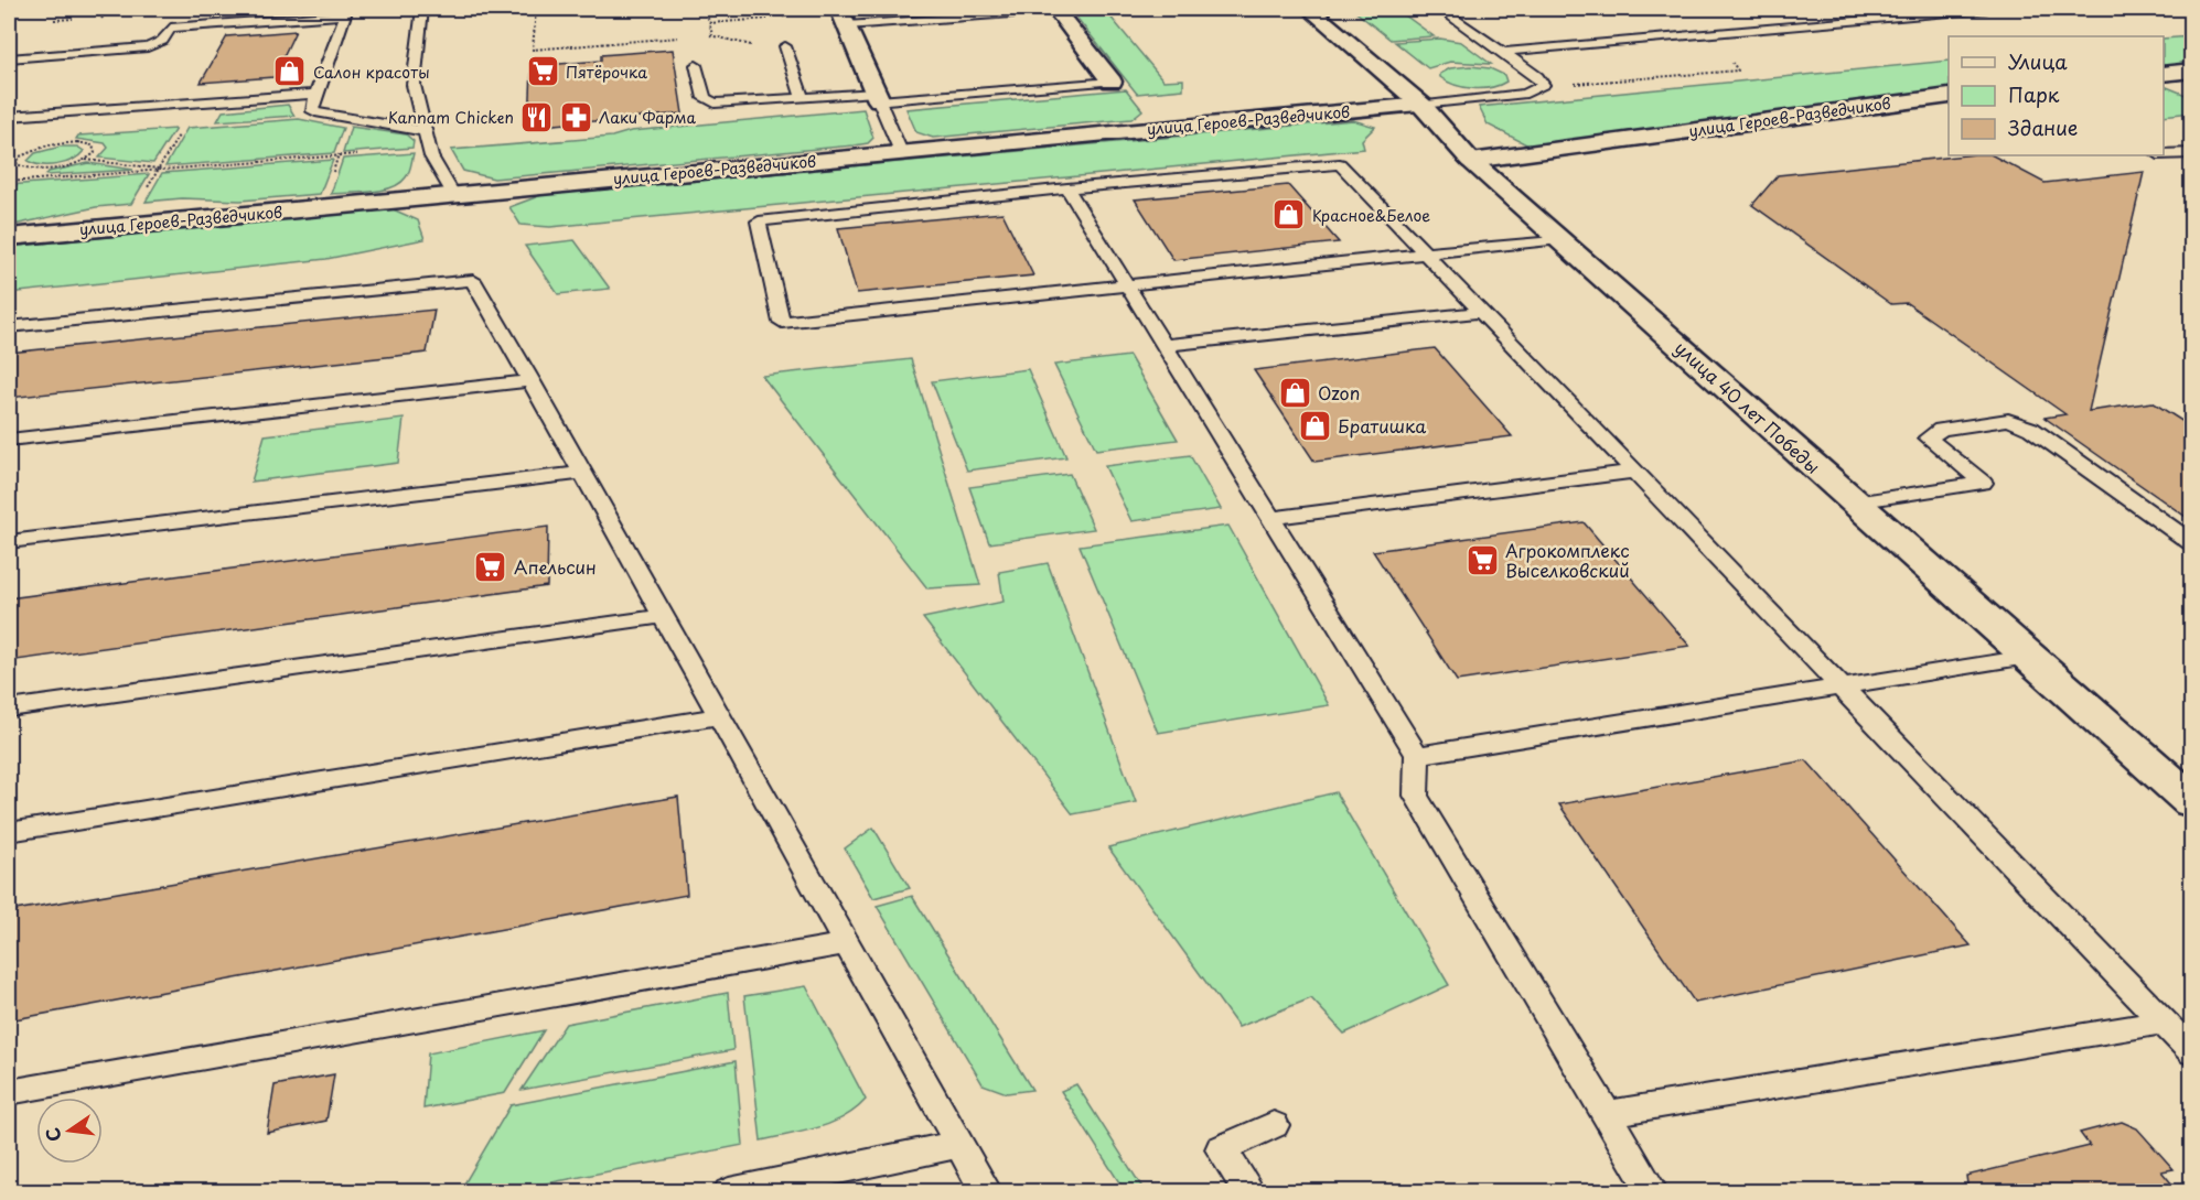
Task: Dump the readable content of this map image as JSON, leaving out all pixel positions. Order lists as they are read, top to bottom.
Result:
{
  "streets": {
    "street": ["улица Героев-Разведчиков", "улица 40 лет Победы"]
  },
  "crossings": [
    ["улица Героев-Разведчиков", "улица 40 лет Победы"]
  ],
  "places": {
    "shop": [
      "Салон красоты",
      "Красное&Белое",
      "Ozon",
      "Братишка"
    ],
    "supermarket": ["Пятёрочка", "Агрокомплекс Выселковский", "Апельсин"],
    "restaurant": ["Kannam Chicken"],
    "pharmacy": ["Лаки Фарма"]
  },
  "legend": ["Улица", "Парк", "Здание"],
  "north": "left"
}
